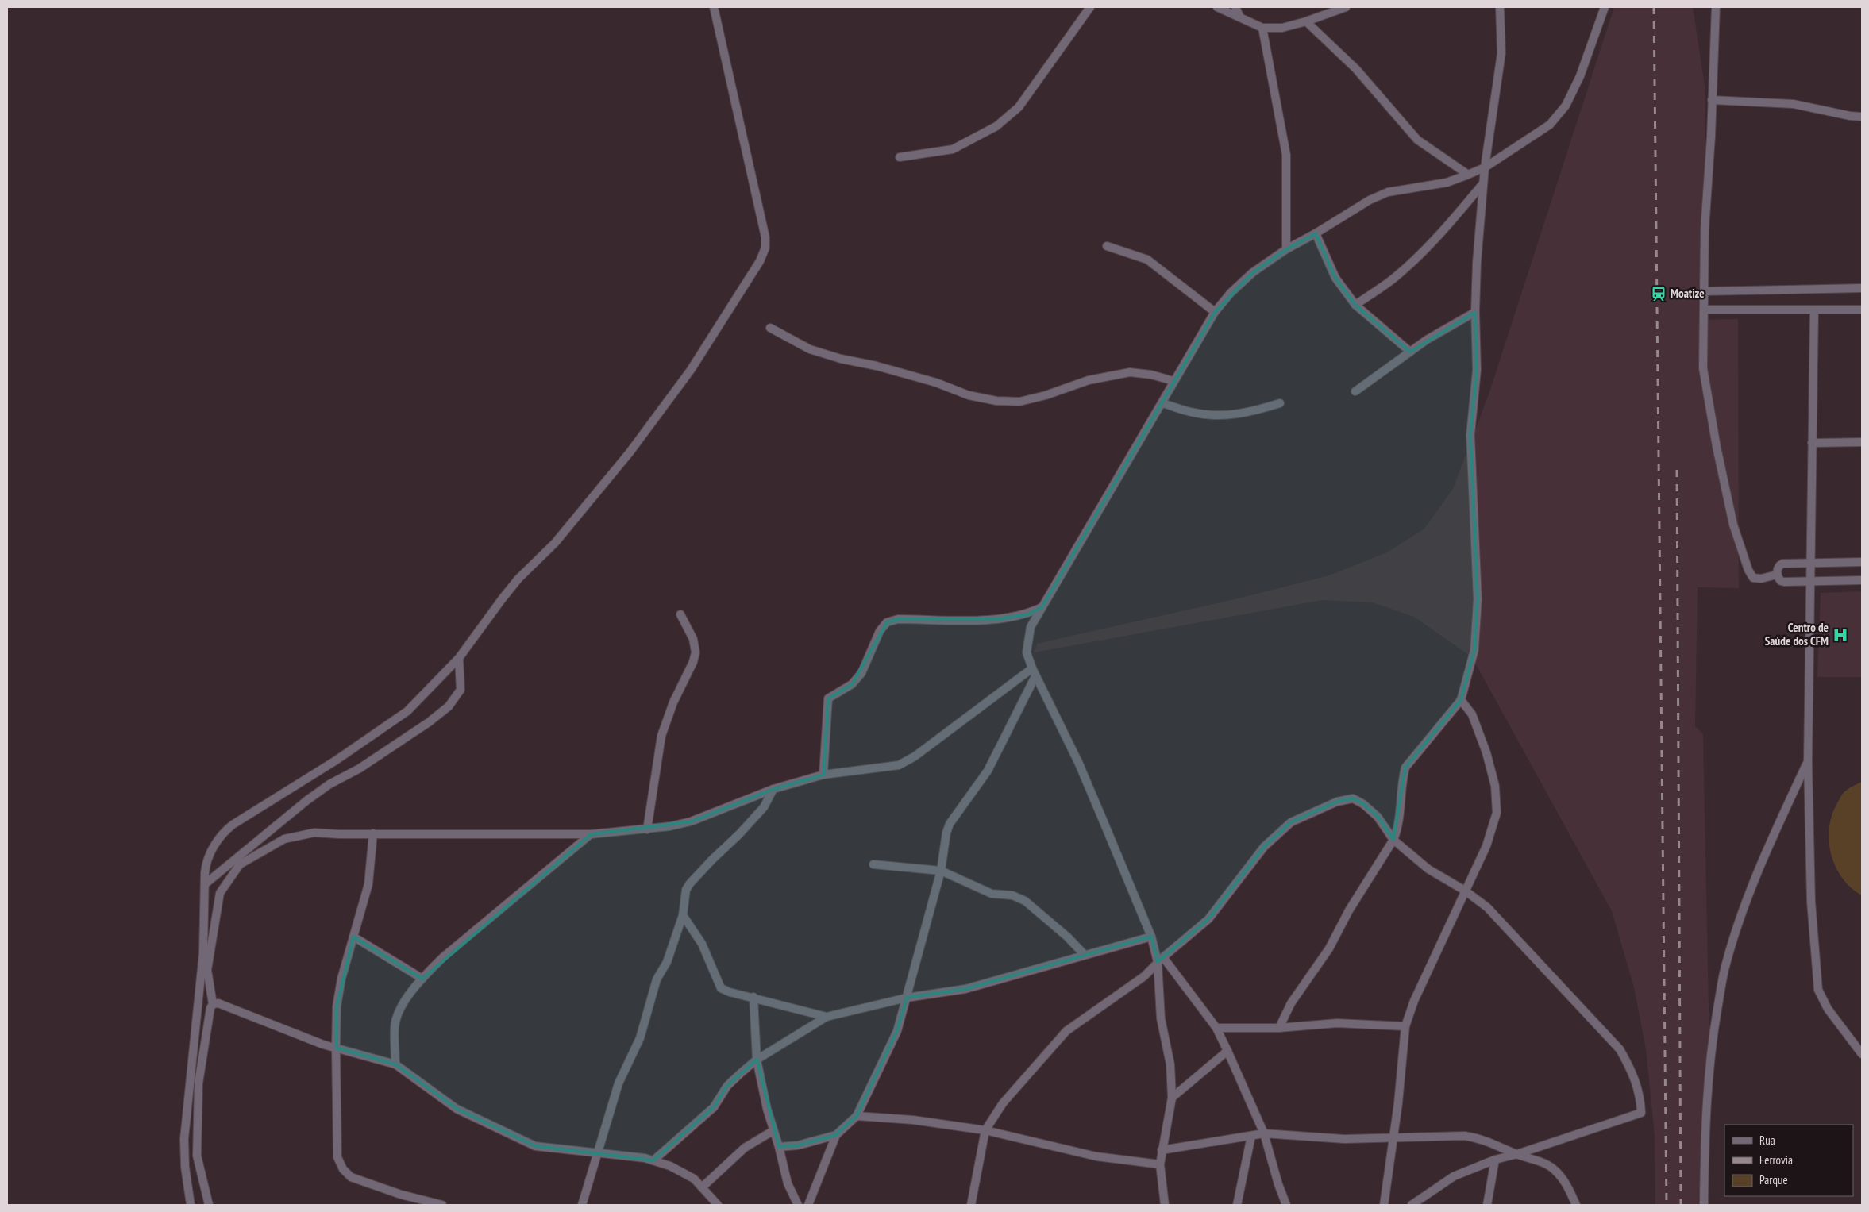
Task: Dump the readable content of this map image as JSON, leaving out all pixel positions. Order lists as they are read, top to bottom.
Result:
{
  "places": {
    "station": ["Moatize"],
    "hospital": ["Centro de Saúde dos CFM"]
  },
  "legend": ["Rua", "Ferrovia", "Parque"]
}
